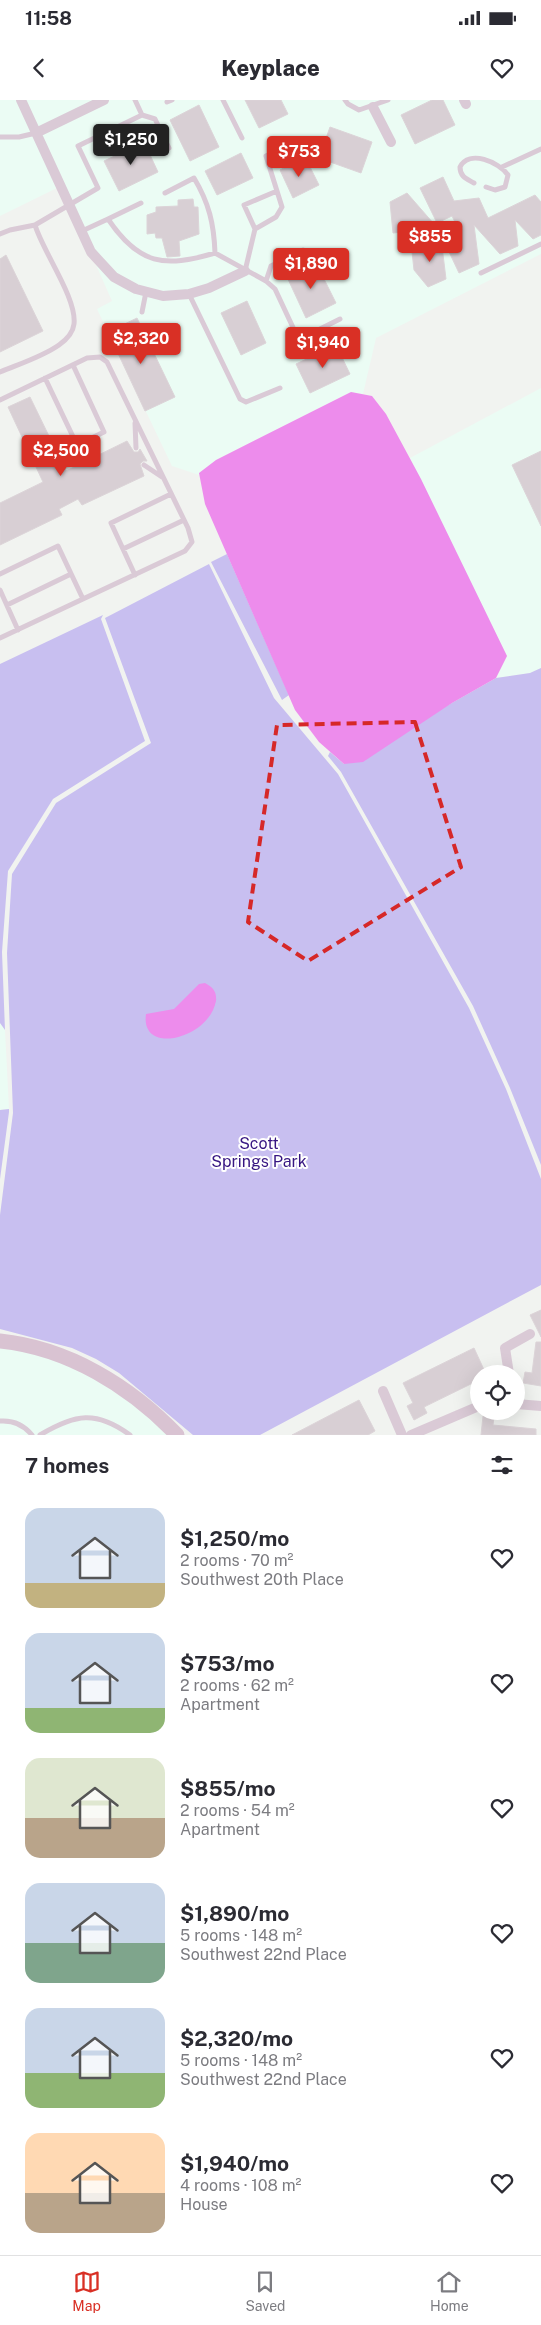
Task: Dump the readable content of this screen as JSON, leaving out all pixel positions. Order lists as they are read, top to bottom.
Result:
{
  "parks": ["Scott Springs Park"],
  "page": {
    "status": "11:58",
    "header": "Keyplace",
    "price": [
      "$1,250",
      "$753",
      "$855",
      "$1,890",
      "$2,320",
      "$1,940",
      "$2,500"
    ],
    "heading": "7 homes",
    "list": [
      {
        "name": "$1,250/mo",
        "note": "2 rooms · 70 m² · Southwest 20th Place"
      },
      {
        "name": "$753/mo",
        "note": "2 rooms · 62 m² · Apartment"
      },
      {
        "name": "$855/mo",
        "note": "2 rooms · 54 m² · Apartment"
      },
      {
        "name": "$1,890/mo",
        "note": "5 rooms · 148 m² · Southwest 22nd Place"
      },
      {
        "name": "$2,320/mo",
        "note": "5 rooms · 148 m² · Southwest 22nd Place"
      },
      {
        "name": "$1,940/mo",
        "note": "4 rooms · 108 m² · House"
      }
    ],
    "tabs": ["Map", "Saved", "Home"]
  }
}
